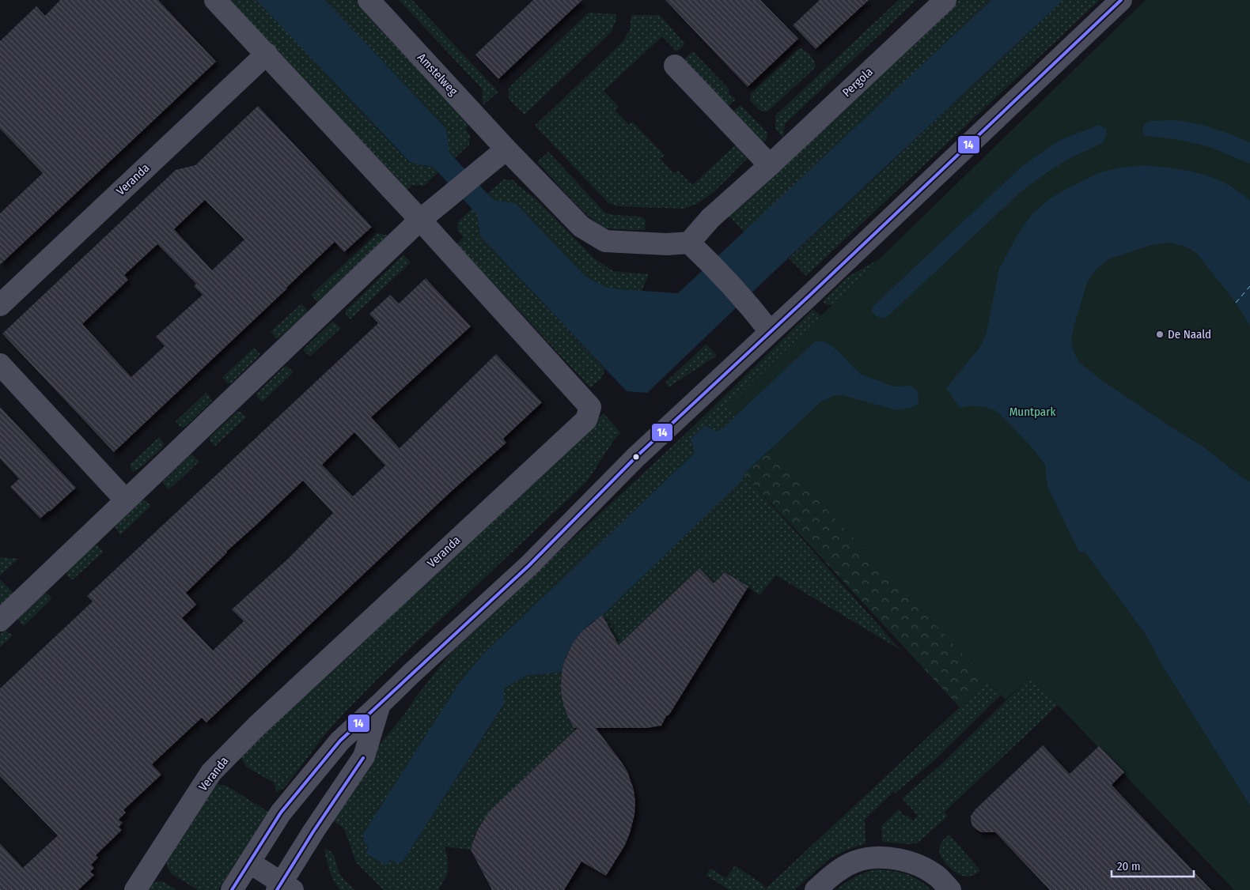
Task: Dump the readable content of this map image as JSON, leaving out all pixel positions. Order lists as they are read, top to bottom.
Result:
{
  "streets": {
    "street": ["Amstelweg", "Pergola", "Veranda"]
  },
  "crossings": [
    ["Amstelweg", "Pergola"]
  ],
  "parks": ["Muntpark"],
  "places": ["De Naald"],
  "lines": ["transit line 14"],
  "scale_bar": "20 m"
}
